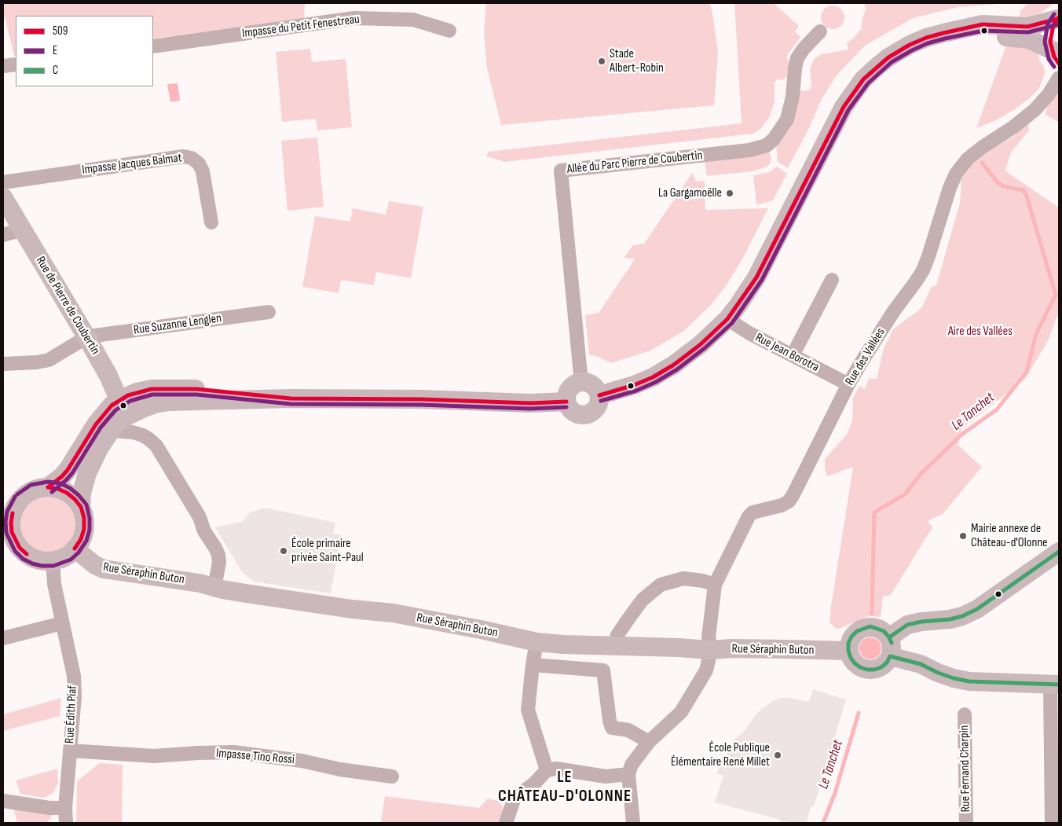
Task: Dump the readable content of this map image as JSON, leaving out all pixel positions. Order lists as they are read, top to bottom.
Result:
{
  "streets": {
    "main road": ["Rue de Pierre de Coubertin", "Rue Séraphin Buton"],
    "street": [
      "Impasse du Petit Fenestreau",
      "Allée du Parc Pierre de Coubertin",
      "Impasse Jacques Balmat",
      "Rue Suzanne Lenglen",
      "Rue Jean Borotra",
      "Rue des Vallées",
      "Rue Édith Piaf",
      "Impasse Tino Rossi",
      "Rue Fernand Charpin"
    ]
  },
  "crossings": [
    ["Rue de Pierre de Coubertin", "Rue Suzanne Lenglen"],
    ["Rue Jean Borotra", "Rue des Vallées"],
    ["Rue des Vallées", "Rue Séraphin Buton"],
    ["Rue Séraphin Buton", "Rue Édith Piaf"],
    ["Rue Édith Piaf", "Impasse Tino Rossi"]
  ],
  "districts": ["LE CHÂTEAU-D'OLONNE"],
  "water": ["Le Tanchet"],
  "parks": ["Aire des Vallées"],
  "places": [
    "Stade Albert-Robin",
    "La Gargamoëlle",
    "Mairie annexe de Château-d'Olonne",
    "École primaire privée Saint-Paul",
    "École Publique Élémentaire René Millet"
  ],
  "lines": ["transit line E", "transit line 509", "transit line C"],
  "legend": ["509", "E", "C"]
}
